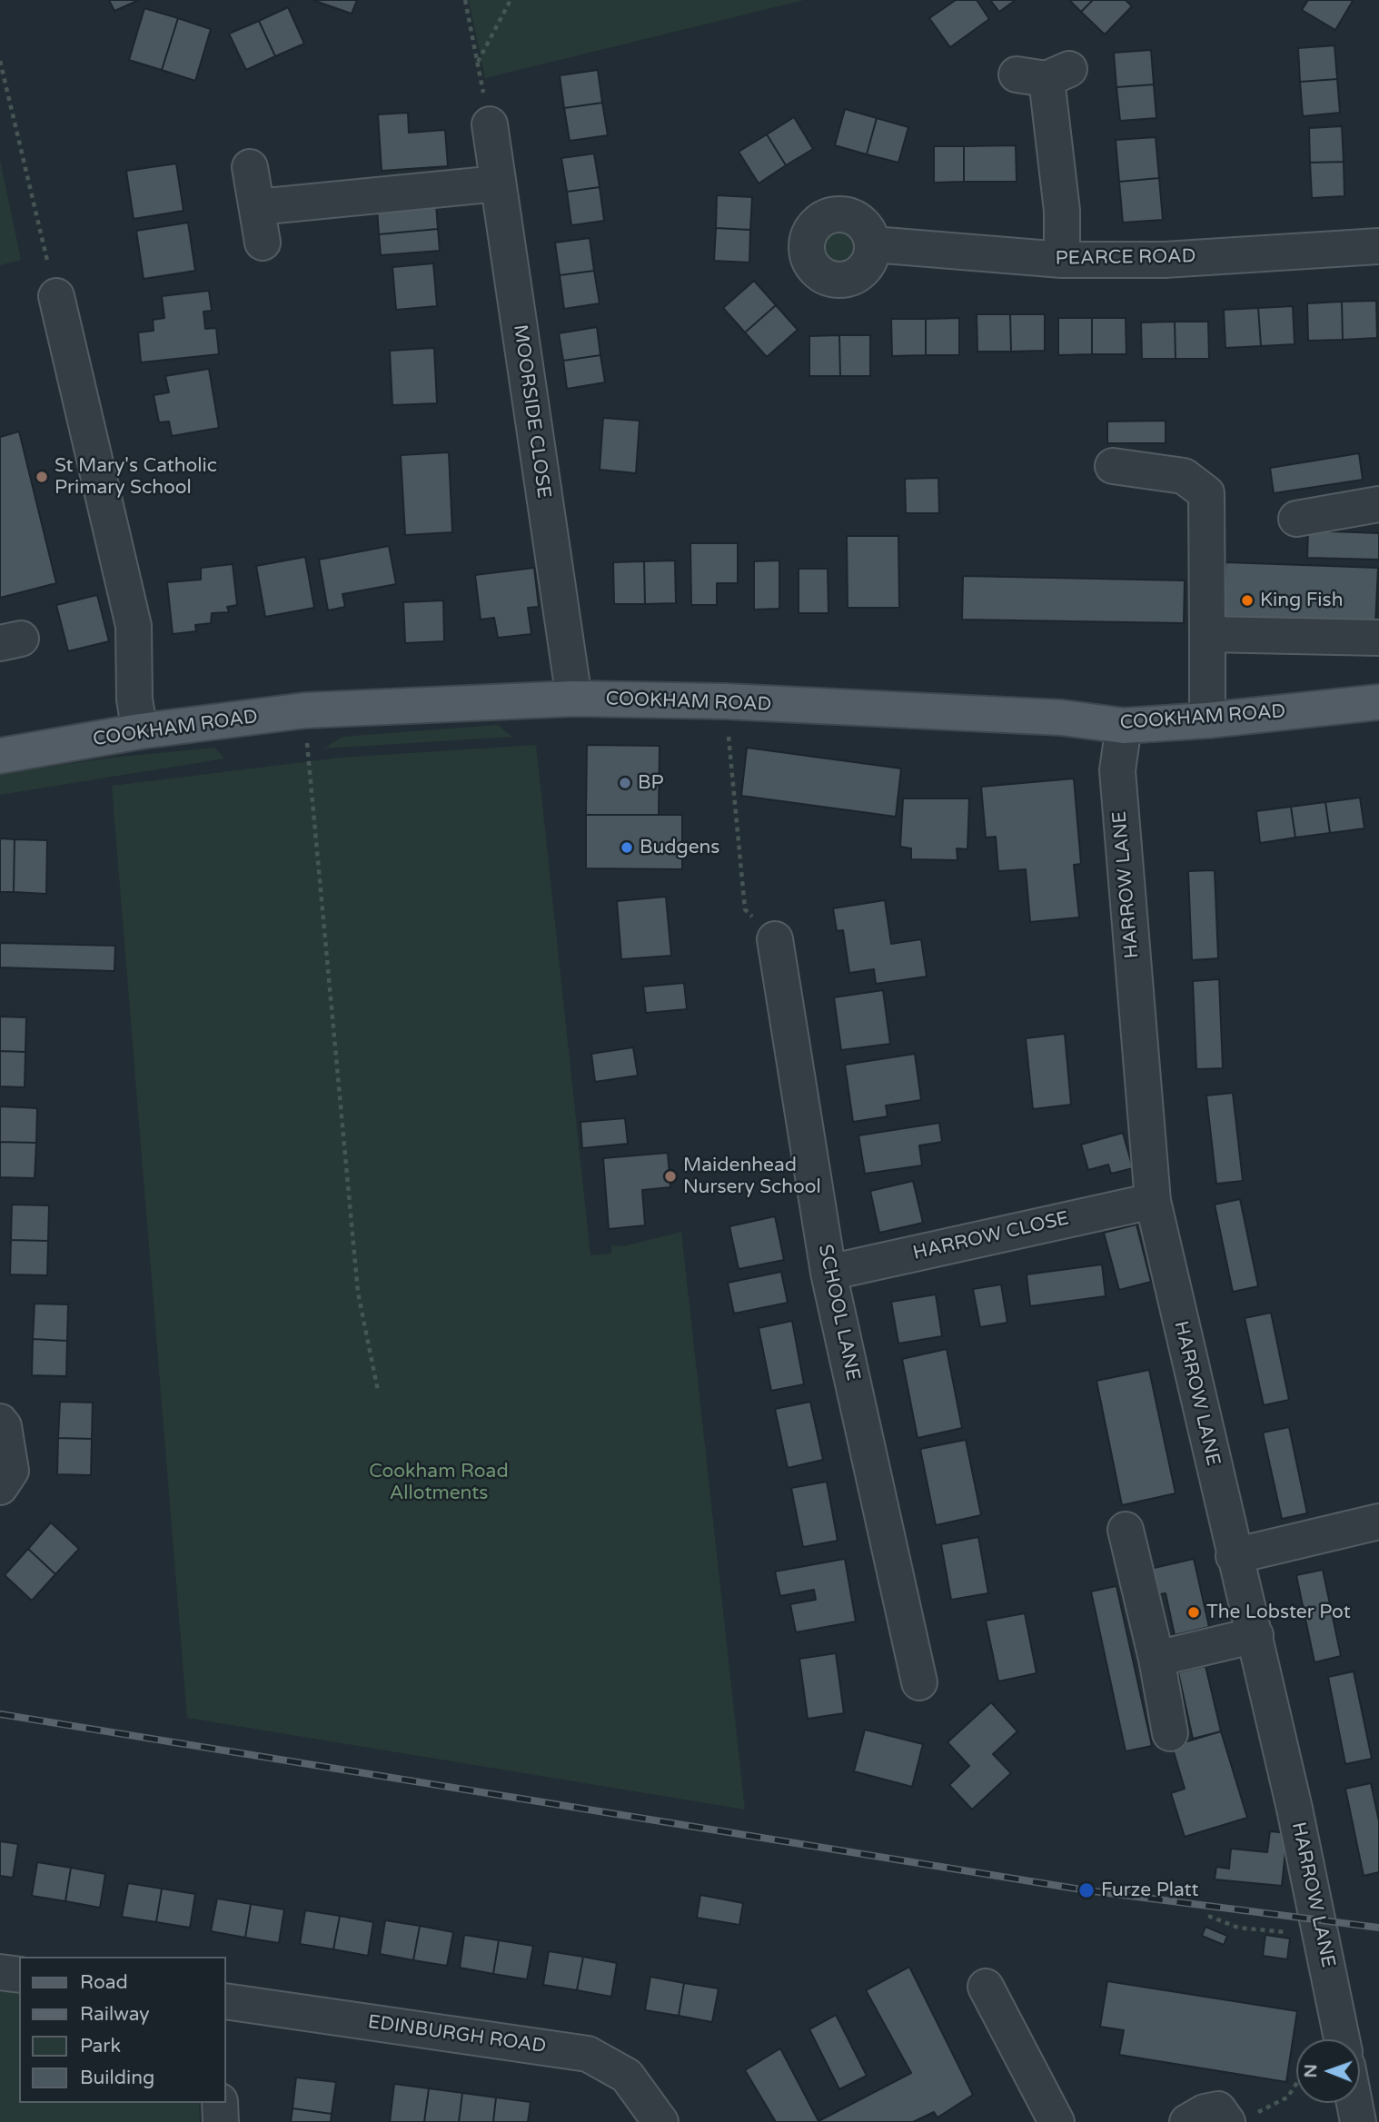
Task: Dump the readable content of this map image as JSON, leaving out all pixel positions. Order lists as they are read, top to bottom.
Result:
{
  "streets": {
    "main road": ["COOKHAM ROAD"],
    "street": [
      "PEARCE ROAD",
      "MOORSIDE CLOSE",
      "HARROW LANE",
      "HARROW CLOSE",
      "SCHOOL LANE",
      "EDINBURGH ROAD"
    ]
  },
  "crossings": [
    ["MOORSIDE CLOSE", "COOKHAM ROAD"],
    ["COOKHAM ROAD", "HARROW LANE"],
    ["HARROW LANE", "HARROW CLOSE"],
    ["HARROW CLOSE", "SCHOOL LANE"]
  ],
  "parks": ["Cookham Road Allotments"],
  "places": [
    "St Mary's Catholic Primary School",
    "King Fish",
    "BP",
    "Budgens",
    "Maidenhead Nursery School",
    "The Lobster Pot",
    "Furze Platt"
  ],
  "legend": [
    "Road",
    "Railway",
    "Park",
    "Building"
  ],
  "north": "left"
}
